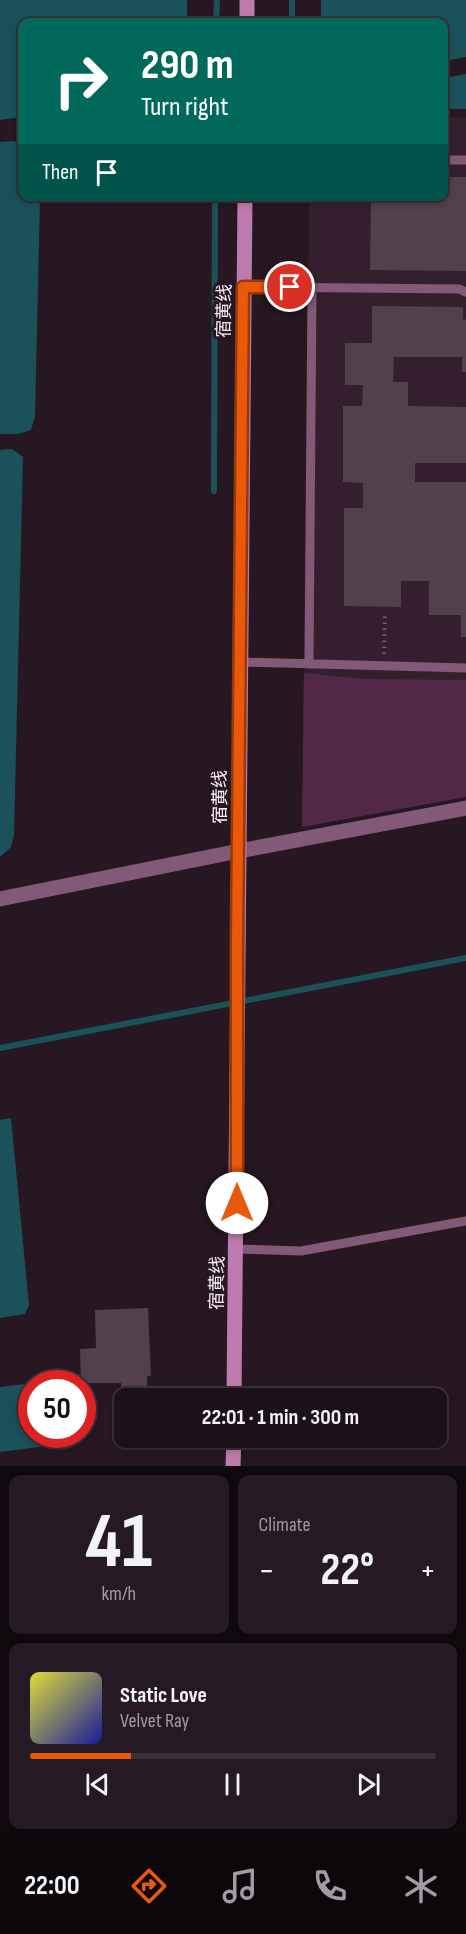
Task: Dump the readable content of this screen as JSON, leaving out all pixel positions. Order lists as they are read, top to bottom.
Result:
{
  "streets": {
    "main road": ["宿黄线"]
  },
  "page": {
    "turn": ["290 m", "Turn right"],
    "then": "Then",
    "limit": "50",
    "trip": "22:01 · 1 min · 300 m",
    "tile": [
      ["41", "km/h"],
      "Climate"
    ],
    "heat": ["−", "22°", "+"],
    "song": ["Static Love", "Velvet Ray"],
    "tabs": "22:00"
  }
}
